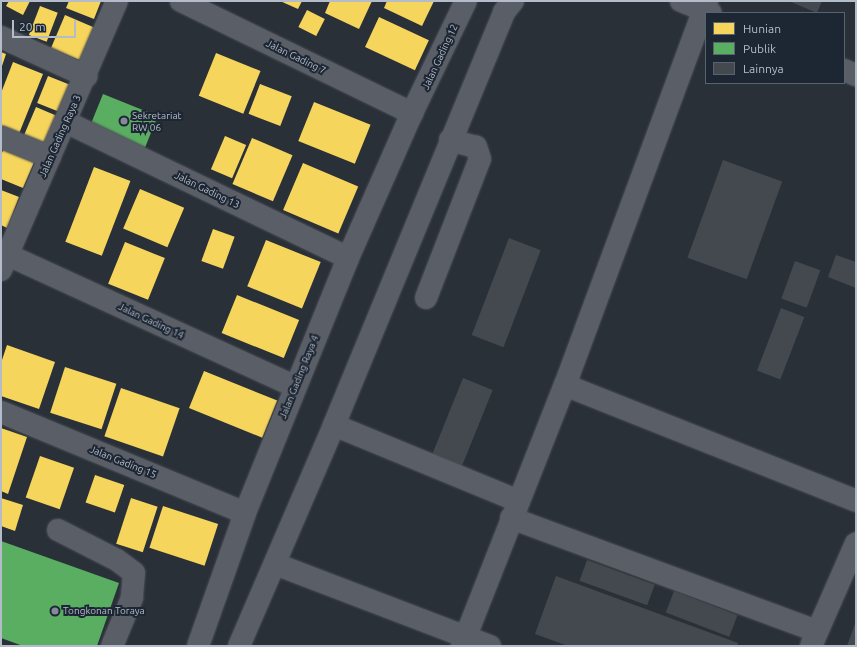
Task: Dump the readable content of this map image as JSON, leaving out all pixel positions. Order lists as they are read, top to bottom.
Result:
{
  "streets": {
    "street": [
      "Jalan Gading 7",
      "Jalan Gading 12",
      "Jalan Gading Raya 3",
      "Jalan Gading 13",
      "Jalan Gading 14",
      "Jalan Gading Raya 4",
      "Jalan Gading 15"
    ]
  },
  "crossings": [
    ["Jalan Gading 7", "Jalan Gading 12"],
    ["Jalan Gading 7", "Jalan Gading Raya 4"],
    ["Jalan Gading 12", "Jalan Gading Raya 4"],
    ["Jalan Gading Raya 3", "Jalan Gading 13"],
    ["Jalan Gading Raya 3", "Jalan Gading 14"],
    ["Jalan Gading 13", "Jalan Gading Raya 4"],
    ["Jalan Gading 14", "Jalan Gading Raya 4"],
    ["Jalan Gading Raya 4", "Jalan Gading 15"]
  ],
  "places": ["Sekretariat RW 06", "Tongkonan Toraya"],
  "legend": ["Hunian", "Publik", "Lainnya"],
  "scale_bar": "20 m"
}
